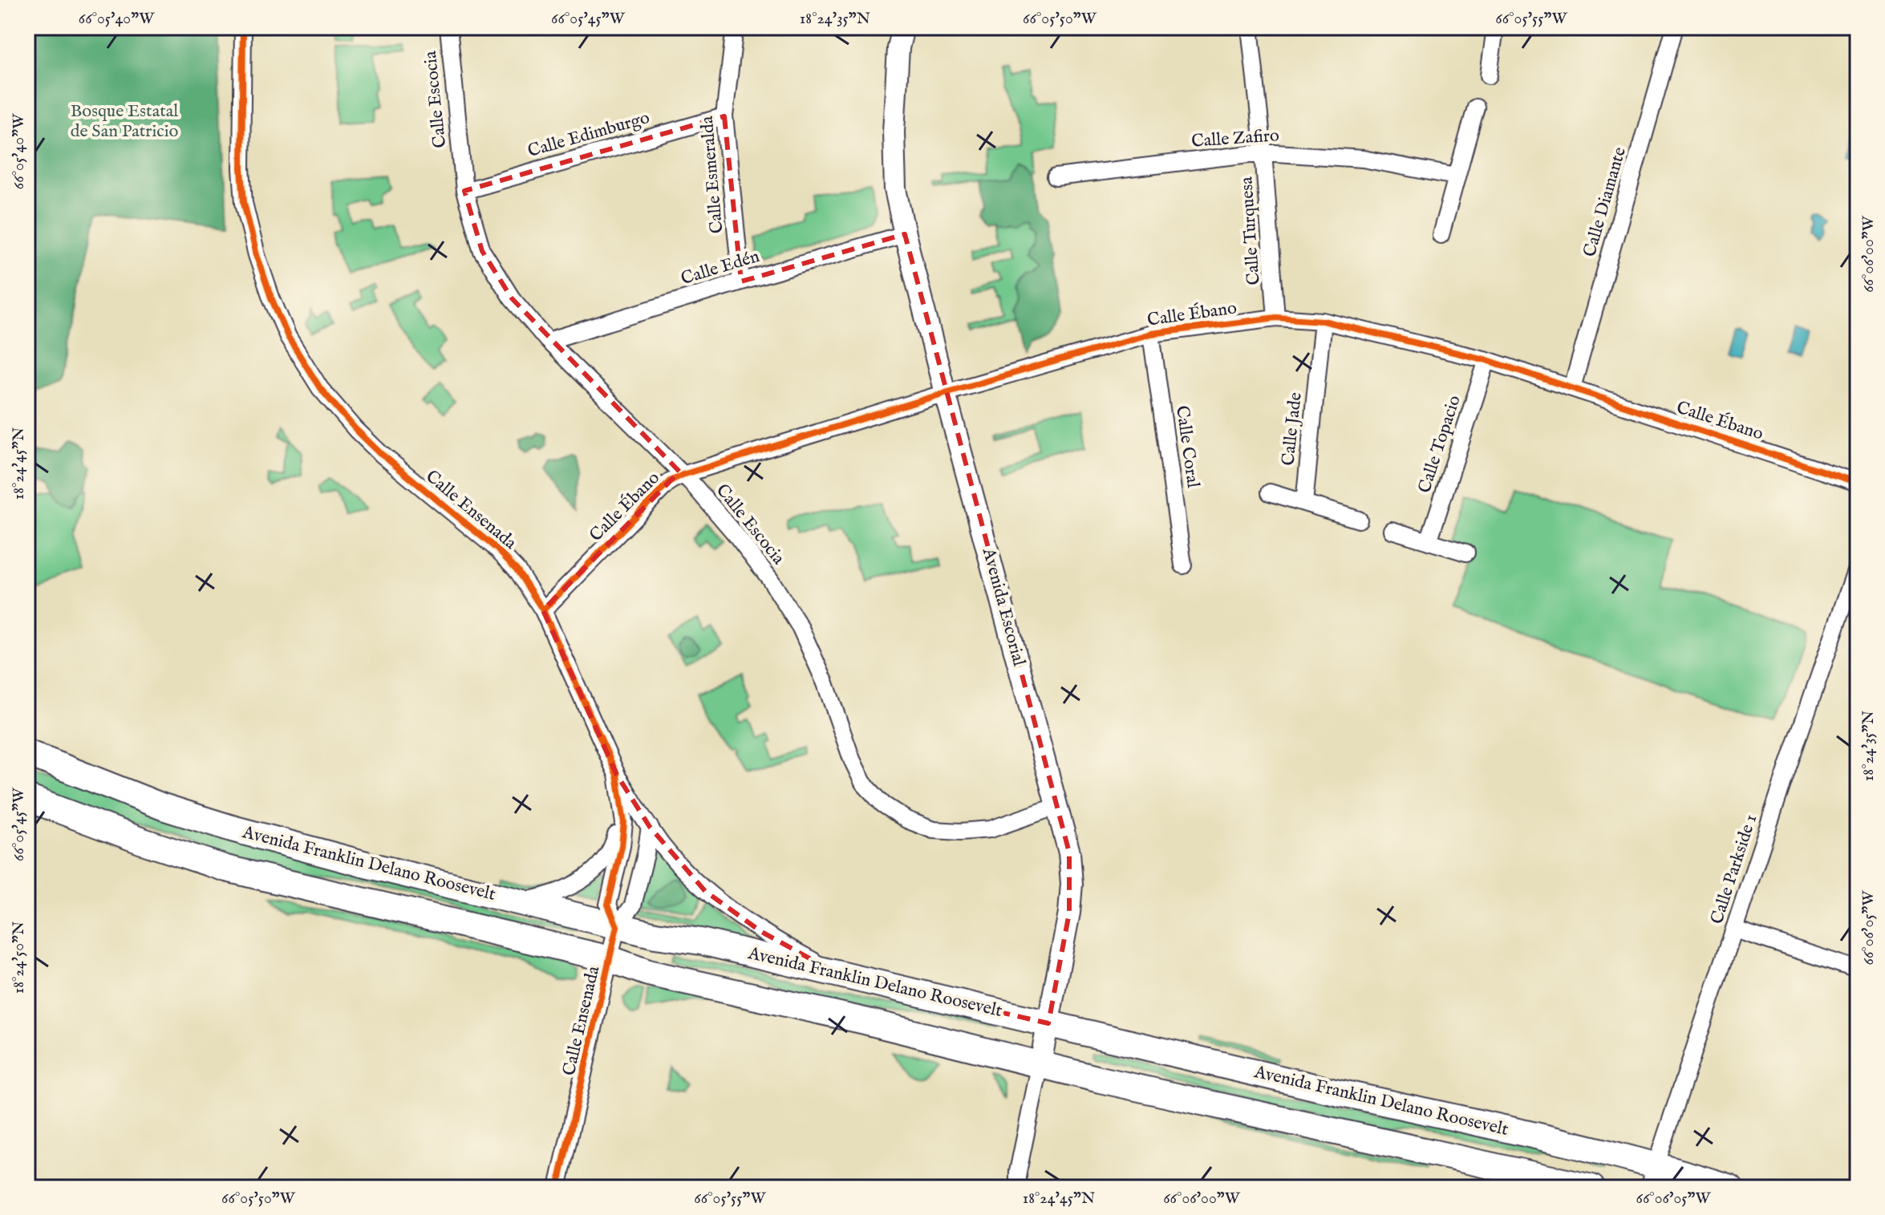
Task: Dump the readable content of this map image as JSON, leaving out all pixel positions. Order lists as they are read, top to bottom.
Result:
{
  "streets": {
    "main road": ["Avenida Franklin Delano Roosevelt"],
    "street": [
      "Calle Escocia",
      "Calle Edimburgo",
      "Calle Zafiro",
      "Calle Esmeralda",
      "Calle Diamante",
      "Calle Turquesa",
      "Calle Edén",
      "Calle Ébano",
      "Calle Jade",
      "Calle Topacio",
      "Calle Coral",
      "Calle Ensenada",
      "Avenida Escorial",
      "Calle Parkside 1"
    ]
  },
  "crossings": [
    ["Calle Escocia", "Calle Edimburgo"],
    ["Calle Escocia", "Calle Edén"],
    ["Calle Escocia", "Calle Ébano"],
    ["Calle Escocia", "Avenida Escorial"],
    ["Calle Edimburgo", "Calle Esmeralda"],
    ["Calle Zafiro", "Calle Turquesa"],
    ["Calle Esmeralda", "Calle Edén"],
    ["Calle Diamante", "Calle Ébano"],
    ["Calle Turquesa", "Calle Ébano"],
    ["Calle Edén", "Avenida Escorial"],
    ["Calle Ébano", "Calle Jade"],
    ["Calle Ébano", "Calle Topacio"],
    ["Calle Ébano", "Calle Coral"],
    ["Calle Ébano", "Calle Ensenada"],
    ["Calle Ébano", "Avenida Escorial"],
    ["Calle Ensenada", "Avenida Franklin Delano Roosevelt"],
    ["Avenida Escorial", "Avenida Franklin Delano Roosevelt"],
    ["Avenida Franklin Delano Roosevelt", "Calle Parkside 1"]
  ],
  "parks": ["Bosque Estatal de San Patricio"],
  "coordinates": [
    "66°05'40\"W",
    "66°05'45\"W",
    "18°24'35\"N",
    "66°05'50\"W",
    "66°05'55\"W",
    "66°06'00\"W",
    "18°24'45\"N",
    "66°06'05\"W",
    "18°24'50\"N"
  ]
}
